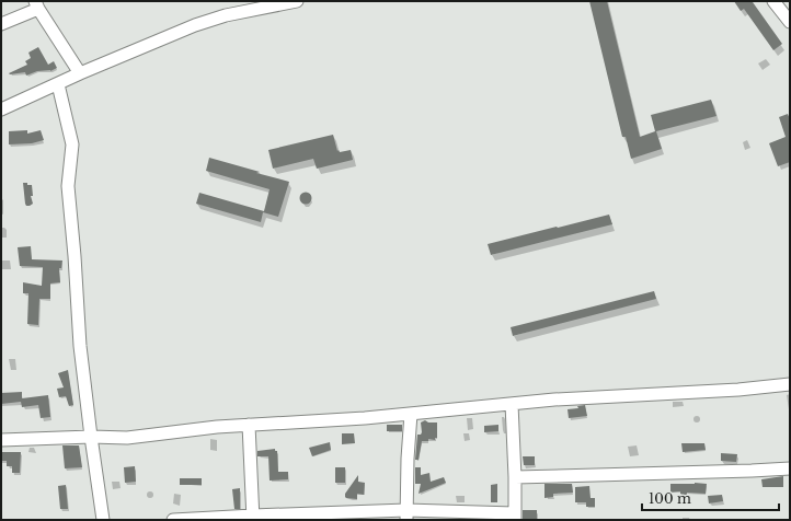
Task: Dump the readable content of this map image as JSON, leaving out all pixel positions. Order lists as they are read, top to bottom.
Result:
{
  "scale_bar": "100 m"
}
